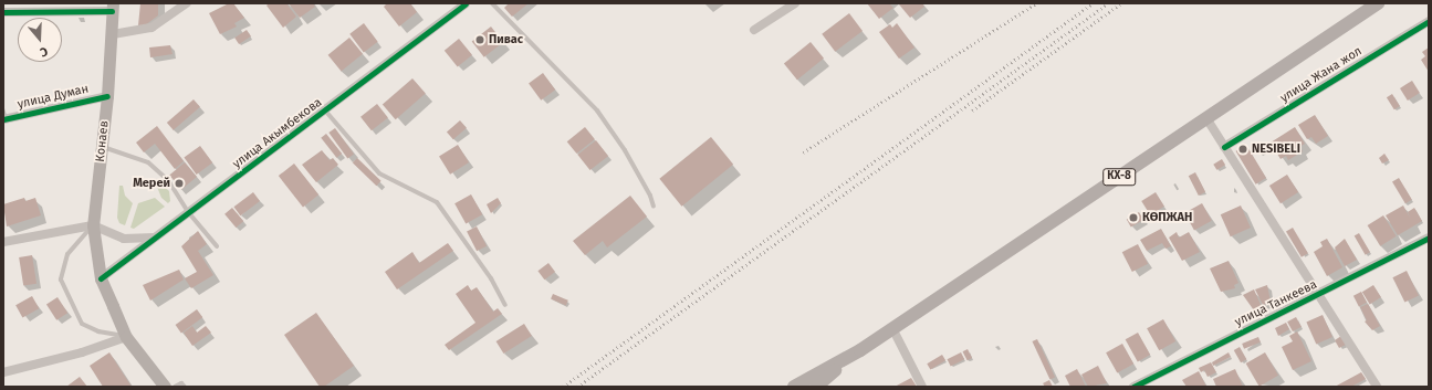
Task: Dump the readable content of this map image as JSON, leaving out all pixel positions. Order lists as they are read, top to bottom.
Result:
{
  "streets": {
    "main road": ["Конаев", "КХ-8"],
    "street": [
      "улица Жана жол",
      "улица Думан",
      "улица Акымбекова",
      "улица Танкеева"
    ]
  },
  "crossings": [
    ["улица Думан", "Конаев"],
    ["улица Акымбекова", "Конаев"]
  ],
  "places": [
    "Пивас",
    "NESIBELI",
    "Мерей",
    "КӨПЖАН"
  ],
  "north": "bottom"
}
